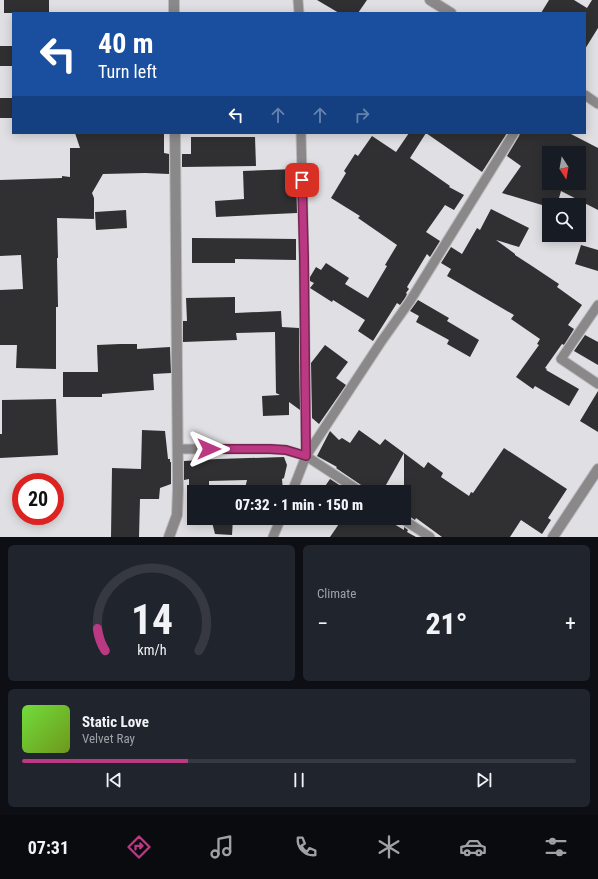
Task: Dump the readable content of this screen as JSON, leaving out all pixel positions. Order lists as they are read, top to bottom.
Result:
{
  "north": "bottom",
  "page": {
    "turn": ["40 m", "Turn left"],
    "limit": "20",
    "trip": "07:32 · 1 min · 150 m",
    "tile": "Climate",
    "heat": ["−", "21°", "+"],
    "song": ["Static Love", "Velvet Ray"],
    "tabs": "07:31",
    "gauge": ["14", "km/h"]
  }
}
